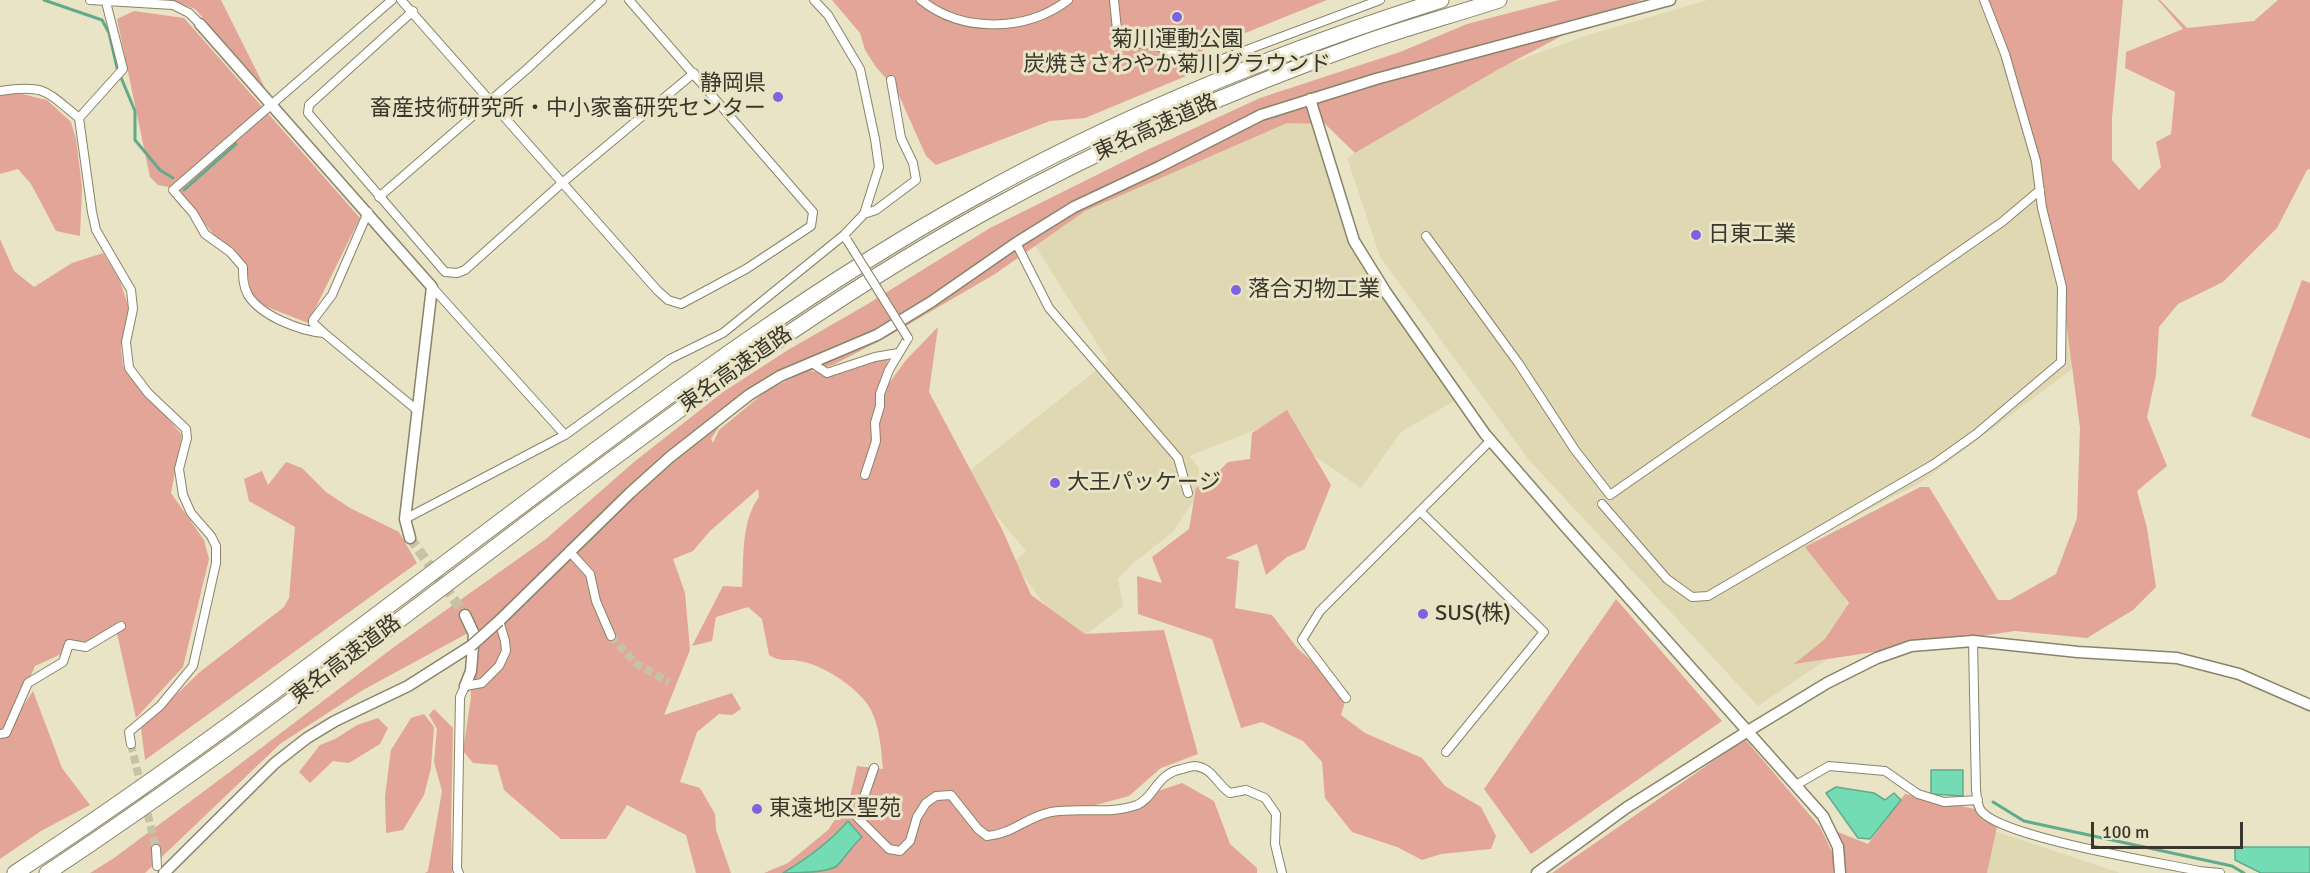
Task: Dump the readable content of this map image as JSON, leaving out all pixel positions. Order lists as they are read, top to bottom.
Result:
{
  "streets": {
    "highway": ["東名高速道路"]
  },
  "places": [
    "菊川運動公園 炭焼きさわやか菊川グラウンド",
    "静岡県 畜産技術研究所・中小家畜研究センター",
    "日東工業",
    "落合刃物工業",
    "大王パッケージ",
    "SUS(株)",
    "東遠地区聖苑"
  ],
  "scale_bar": "100 m"
}
